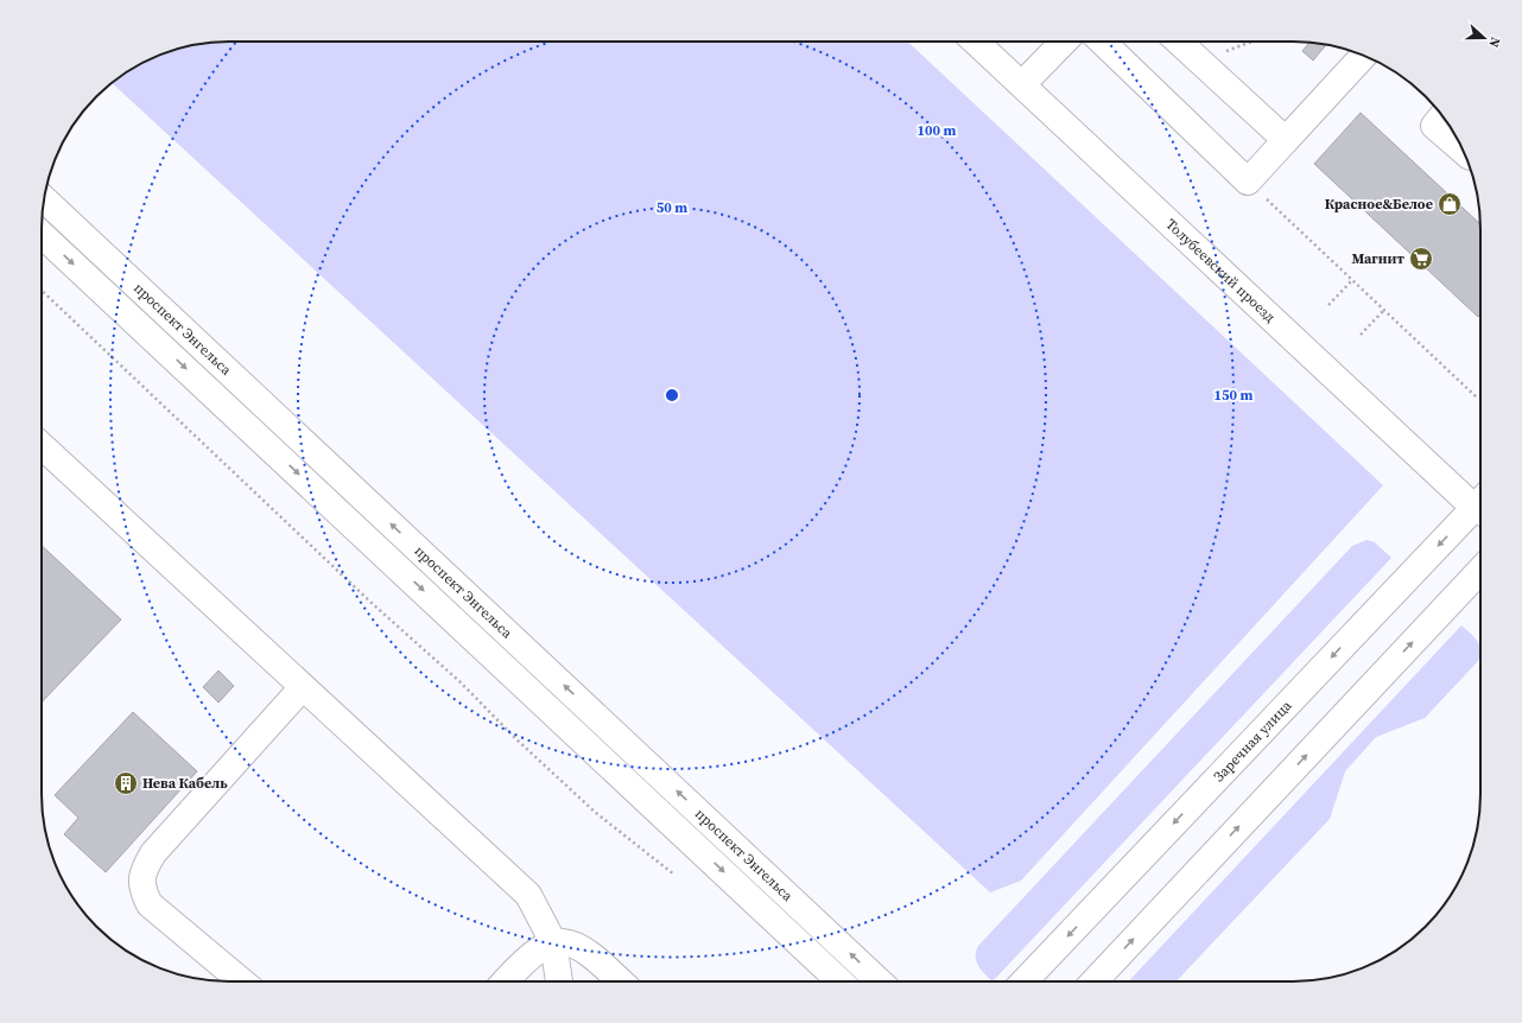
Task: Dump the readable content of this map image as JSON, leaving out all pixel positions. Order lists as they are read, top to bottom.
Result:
{
  "streets": {
    "main road": ["Толубеевский проезд", "проспект Энгельса", "Заречная улица"]
  },
  "places": {
    "shop": ["Красное&Белое"],
    "supermarket": ["Магнит"],
    "building": ["Нева Кабель"]
  },
  "north": "right",
  "rings": ["100 m", "50 m", "150 m"]
}
